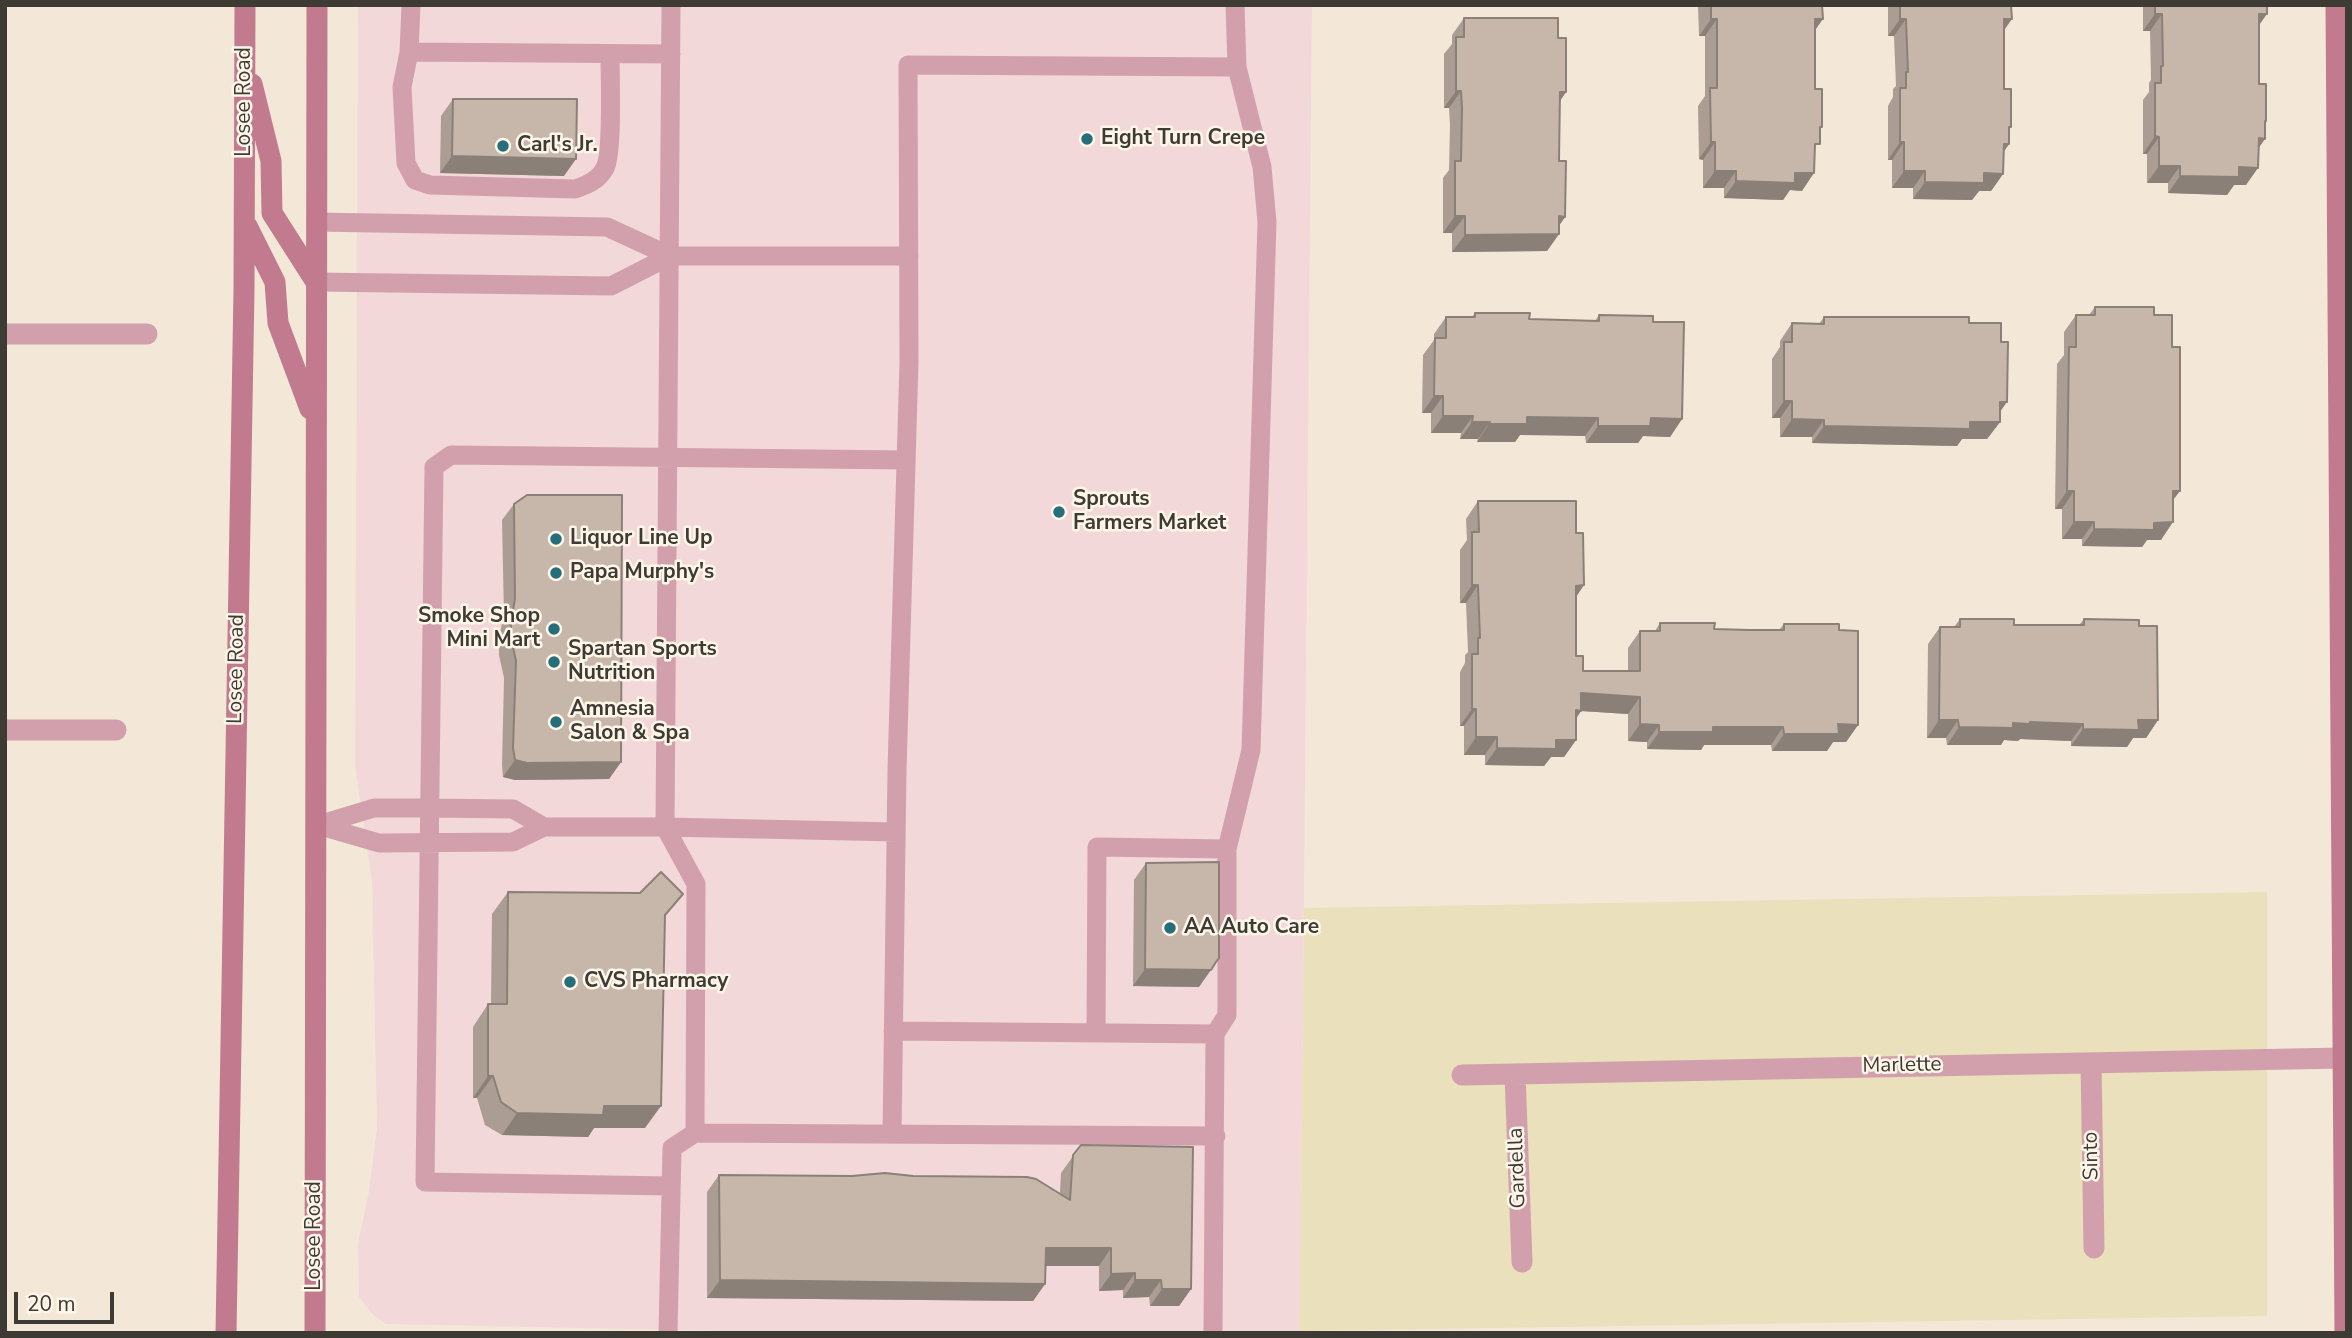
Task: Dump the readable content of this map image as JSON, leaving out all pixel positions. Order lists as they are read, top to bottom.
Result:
{
  "streets": {
    "main road": ["Losee Road"],
    "street": ["Marlette", "Sinto", "Gardella"]
  },
  "crossings": [
    ["Marlette", "Sinto"],
    ["Marlette", "Gardella"]
  ],
  "places": [
    "Eight Turn Crepe",
    "Carl's Jr.",
    "Sprouts Farmers Market",
    "Liquor Line Up",
    "Papa Murphy's",
    "Smoke Shop Mini Mart",
    "Spartan Sports Nutrition",
    "Amnesia Salon & Spa",
    "AA Auto Care",
    "CVS Pharmacy"
  ],
  "scale_bar": "20 m"
}
